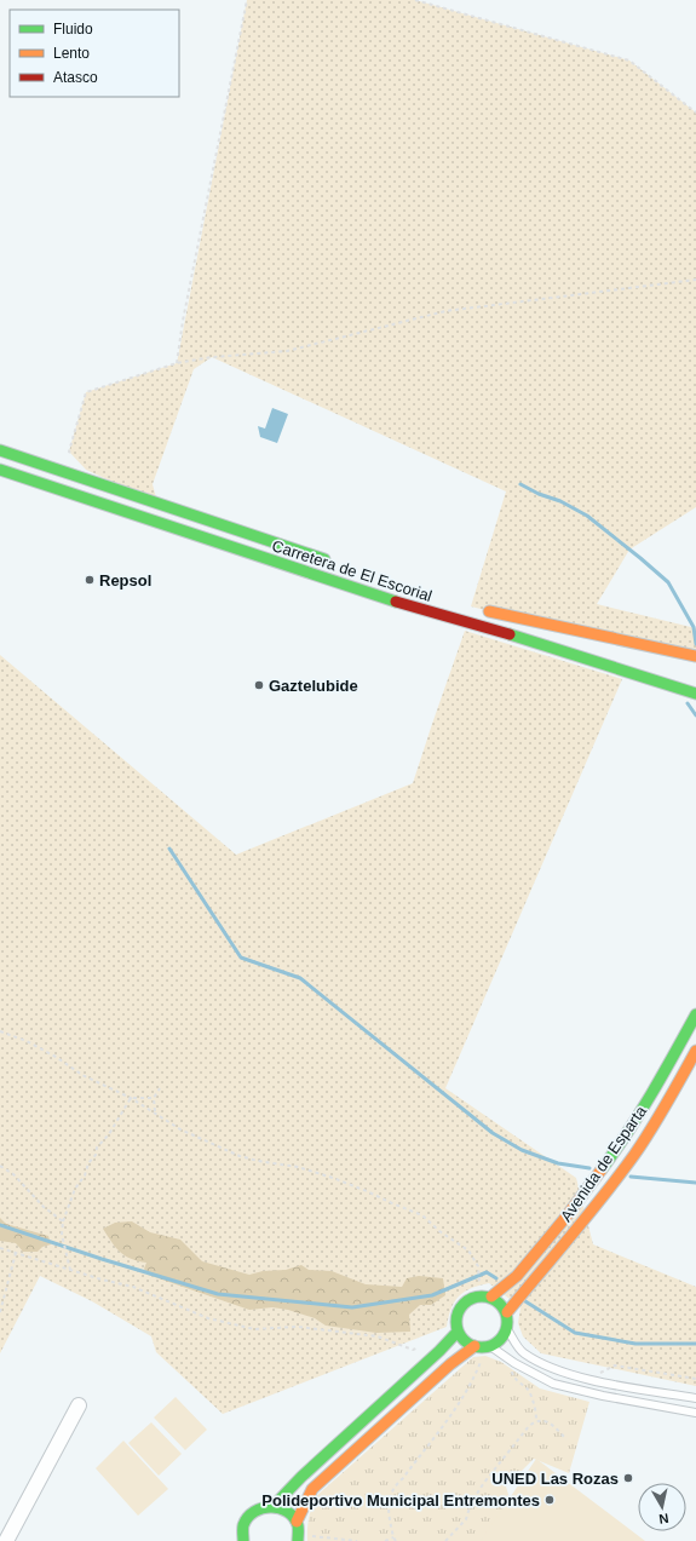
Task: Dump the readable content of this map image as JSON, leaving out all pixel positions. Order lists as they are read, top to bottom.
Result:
{
  "streets": {
    "main road": ["Carretera de El Escorial", "Avenida de Esparta"]
  },
  "places": [
    "Repsol",
    "Gaztelubide",
    "UNED Las Rozas",
    "Polideportivo Municipal Entremontes"
  ],
  "legend": ["Fluido", "Lento", "Atasco"],
  "north": "bottom"
}
